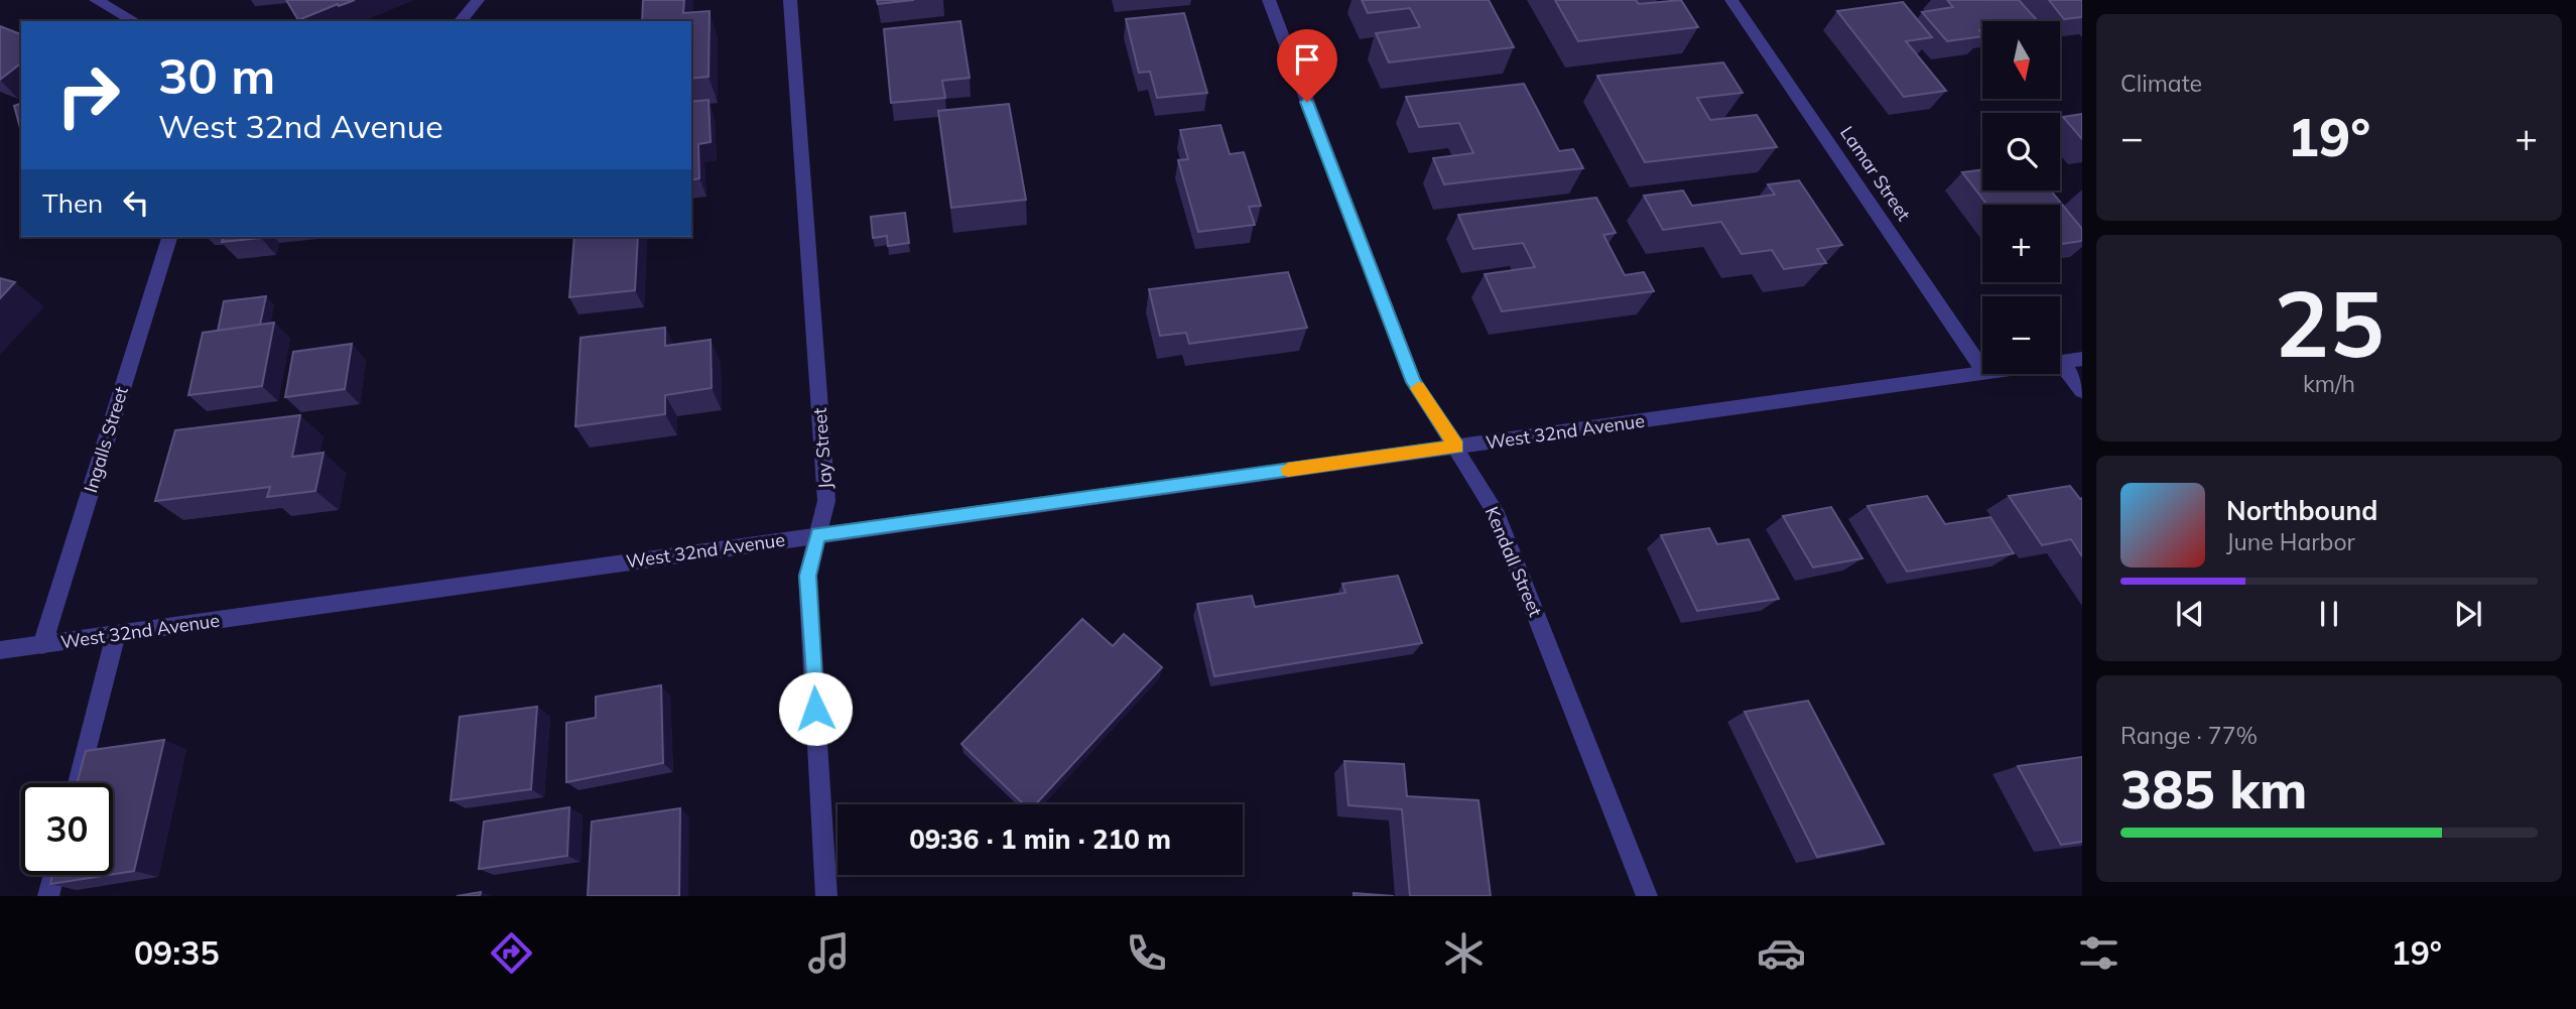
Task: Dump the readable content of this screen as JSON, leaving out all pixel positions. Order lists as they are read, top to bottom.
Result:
{
  "streets": {
    "street": [
      "Lamar Street",
      "West 32nd Avenue",
      "Ingalls Street",
      "Jay Street",
      "Kendall Street"
    ]
  },
  "crossings": [
    ["West 32nd Avenue", "Ingalls Street"],
    ["West 32nd Avenue", "Jay Street"],
    ["West 32nd Avenue", "Kendall Street"]
  ],
  "north": "bottom",
  "page": {
    "tile": [
      "Climate",
      ["25", "km/h"],
      ["Range · 77%", "385 km"]
    ],
    "map_buttons": ["+", "−"],
    "turn": ["30 m", "West 32nd Avenue"],
    "heat": ["−", "19°", "+"],
    "then": "Then",
    "song": ["Northbound", "June Harbor"],
    "limit": "30",
    "trip": "09:36 · 1 min · 210 m",
    "tabs": ["09:35", "19°"]
  }
}
